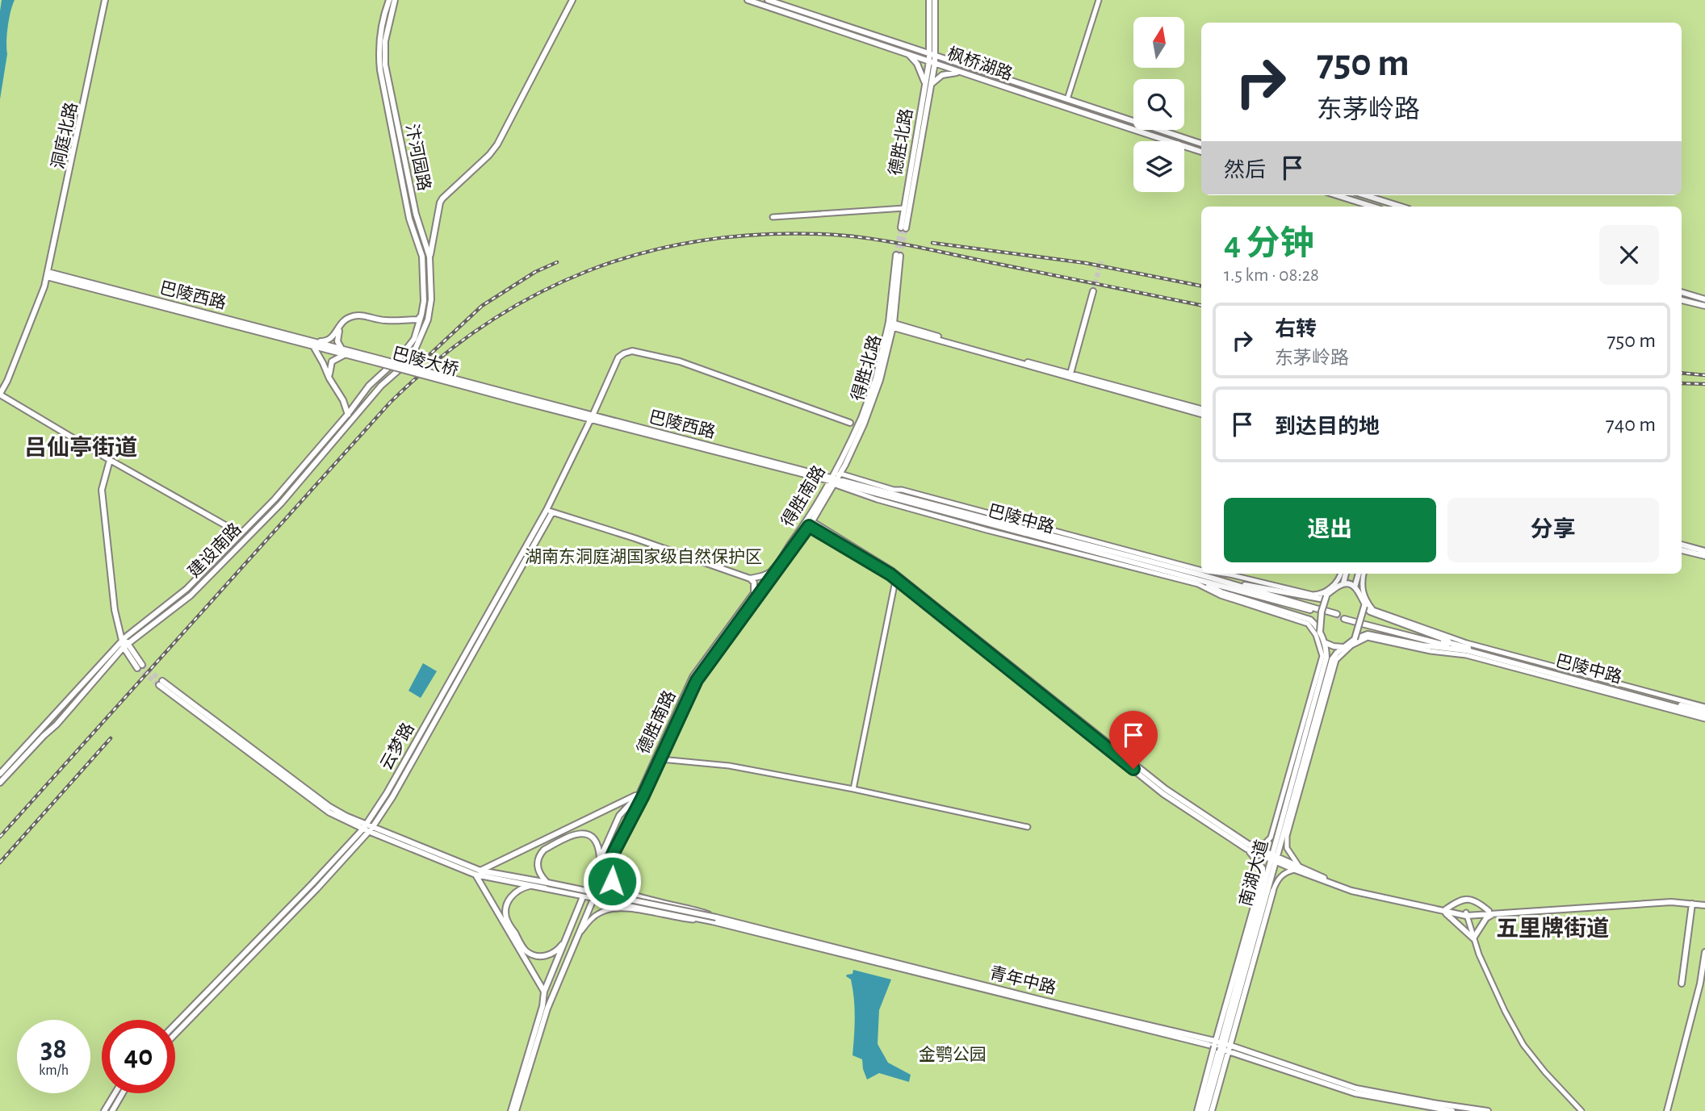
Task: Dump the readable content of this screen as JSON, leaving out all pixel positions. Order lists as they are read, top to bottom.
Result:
{
  "streets": {
    "main road": [
      "枫桥湖路",
      "洞庭北路",
      "德胜北路",
      "汴河园路",
      "巴陵西路",
      "巴陵大桥",
      "得胜北路",
      "得胜南路",
      "巴陵中路",
      "建设南路",
      "德胜南路",
      "南湖大道",
      "青年中路"
    ]
  },
  "crossings": [
    ["枫桥湖路", "德胜北路"],
    ["洞庭北路", "巴陵西路"],
    ["汴河园路", "建设南路"],
    ["巴陵西路", "巴陵大桥"],
    ["巴陵西路", "得胜北路"],
    ["巴陵西路", "得胜南路"],
    ["巴陵西路", "巴陵中路"],
    ["得胜北路", "得胜南路"],
    ["得胜北路", "巴陵中路"],
    ["得胜南路", "巴陵中路"],
    ["得胜南路", "德胜南路"],
    ["巴陵中路", "南湖大道"],
    ["南湖大道", "青年中路"]
  ],
  "districts": ["吕仙亭街道", "五里牌街道"],
  "parks": ["湖南东洞庭湖国家级自然保护区", "金鹗公园"],
  "north": "top",
  "page": {
    "turn": ["750 m", "东茅岭路"],
    "then": "然后",
    "heading": ["4 分钟", "1.5 km · 08:28"],
    "list": [
      {
        "name": "右转",
        "note": "东茅岭路",
        "value": "750 m"
      },
      {
        "name": "到达目的地",
        "value": "740 m"
      }
    ],
    "buttons": ["退出", "分享"],
    "speed": "38 km/h",
    "limit": "40"
  }
}
